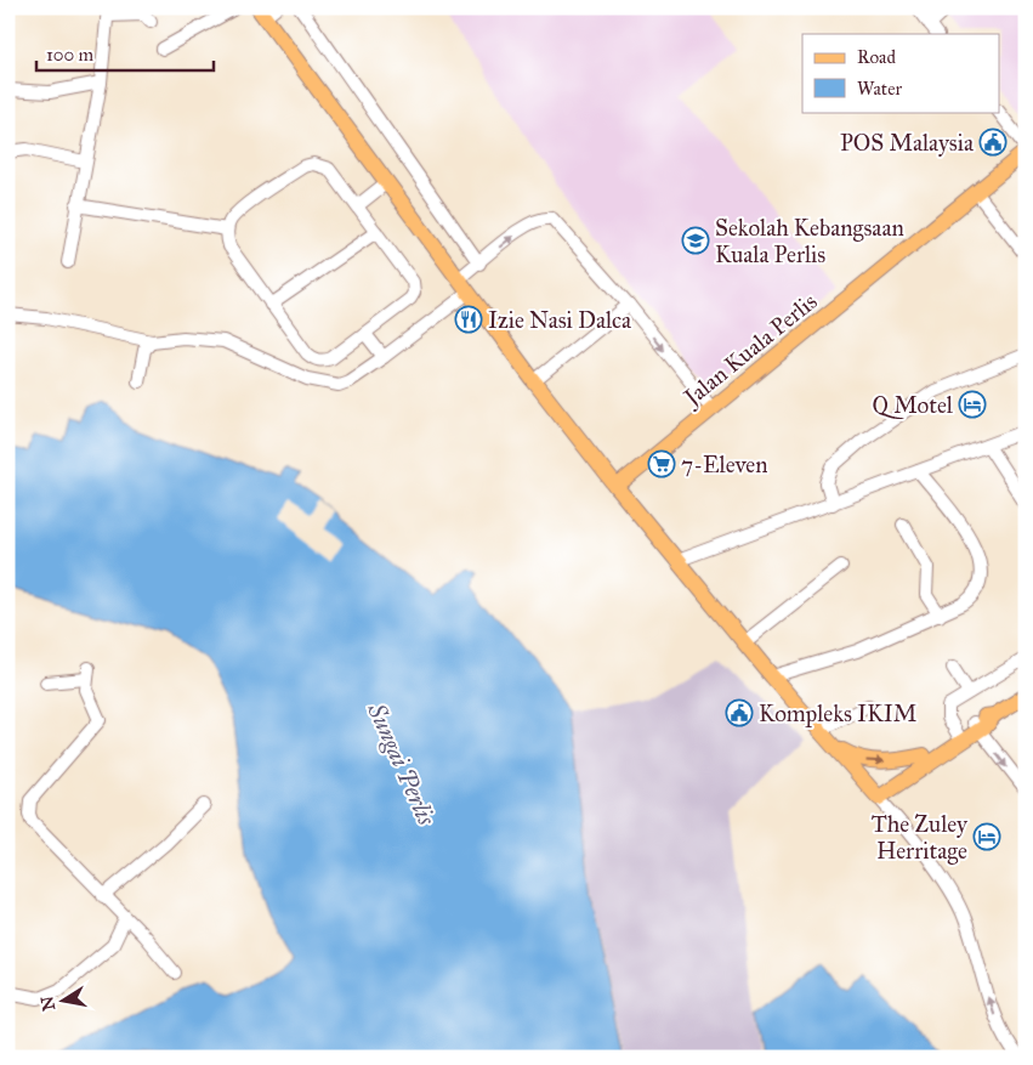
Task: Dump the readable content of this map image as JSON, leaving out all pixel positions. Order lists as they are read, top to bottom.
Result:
{
  "streets": {
    "main road": ["Jalan Kuala Perlis"]
  },
  "water": ["Sungai Perlis"],
  "places": {
    "public building": ["POS Malaysia", "Kompleks IKIM"],
    "school or university": ["Sekolah Kebangsaan Kuala Perlis"],
    "restaurant": ["Izie Nasi Dalca"],
    "hotel": ["Q Motel", "The Zuley Herritage"],
    "supermarket": ["7-Eleven"]
  },
  "legend": ["Road", "Water"],
  "scale_bar": "100 m",
  "north": "left"
}
